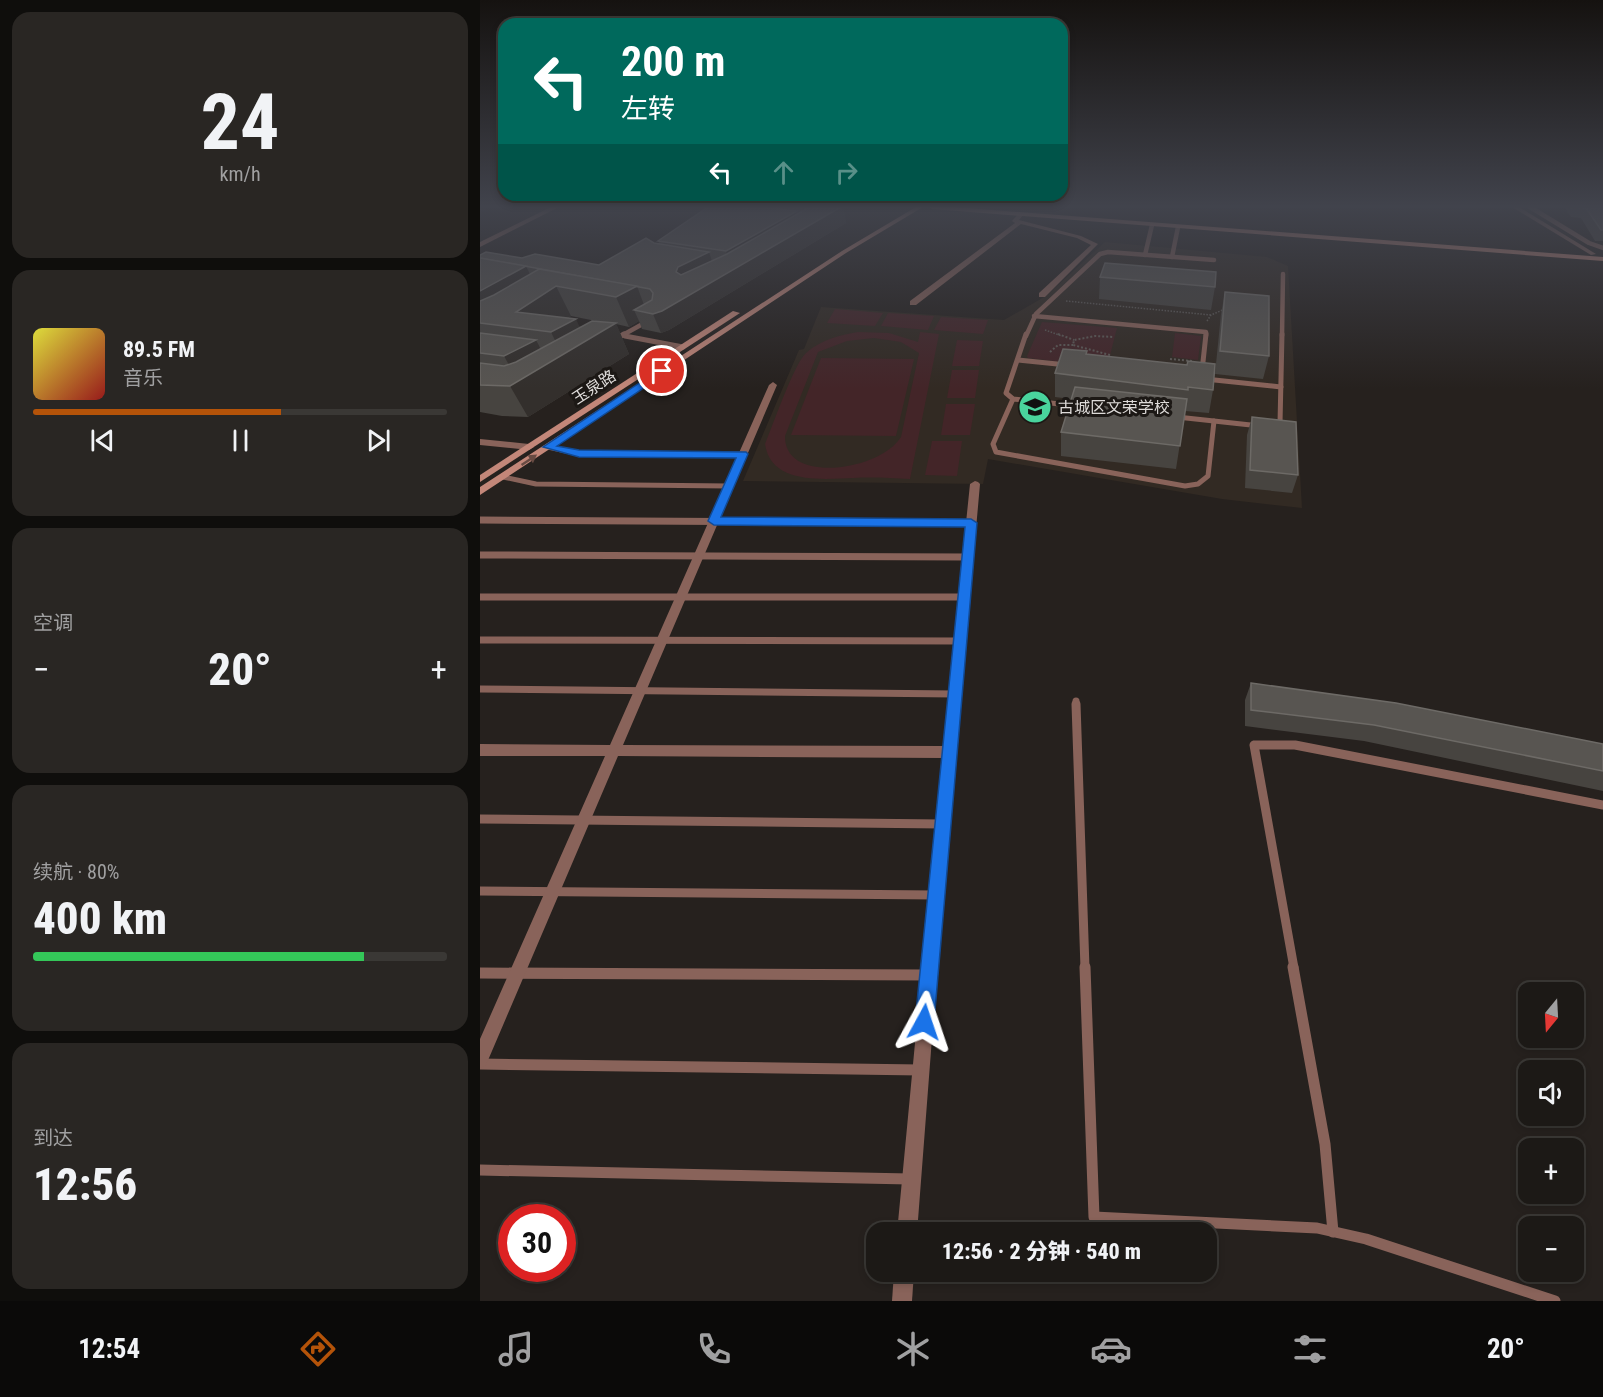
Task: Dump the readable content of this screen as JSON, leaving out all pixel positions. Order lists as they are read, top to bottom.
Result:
{
  "streets": {
    "street": ["玉泉路"]
  },
  "places": {
    "school or university": ["古城区文荣学校"]
  },
  "north": "bottom",
  "page": {
    "tile": [
      ["24", "km/h"],
      "空调",
      ["续航 · 80%", "400 km"],
      ["到达", "12:56"]
    ],
    "turn": ["200 m", "左转"],
    "song": ["89.5 FM", "音乐"],
    "heat": ["−", "20°", "+"],
    "map_buttons": ["+", "−"],
    "limit": "30",
    "trip": "12:56 · 2 分钟 · 540 m",
    "tabs": ["12:54", "20°"]
  }
}
